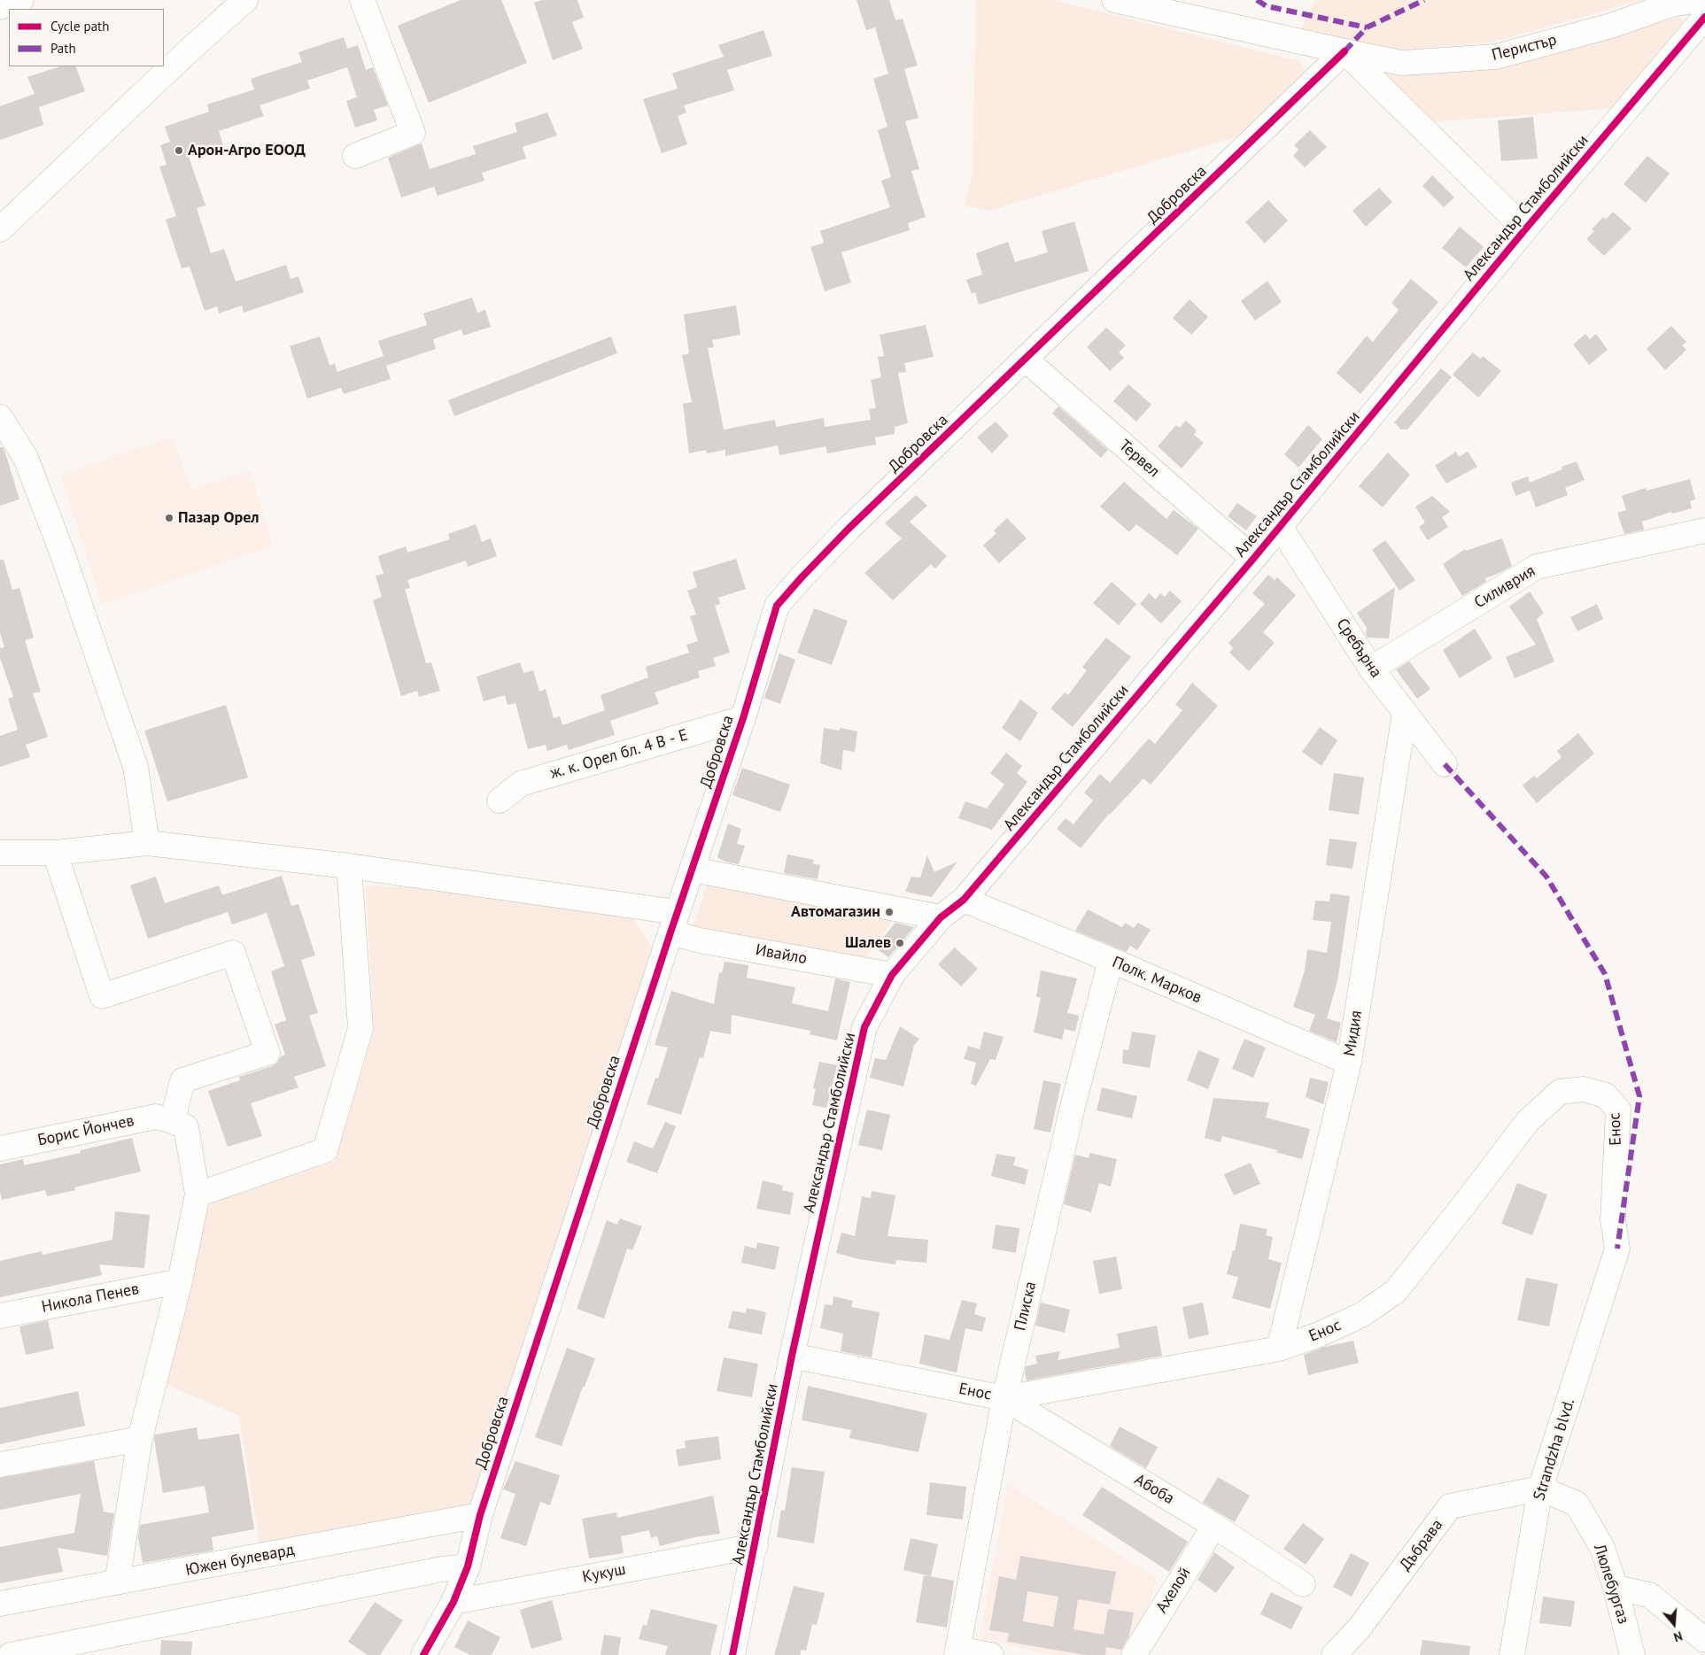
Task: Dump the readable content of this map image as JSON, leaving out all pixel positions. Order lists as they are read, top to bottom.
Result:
{
  "streets": {
    "street": [
      "Перистър",
      "Добровска",
      "Александър Стамболийски",
      "Тервел",
      "Силиврия",
      "Сребърна",
      "ж. к. Орел бл. 4 В - Е",
      "Ивайло",
      "Полк. Марков",
      "Мидия",
      "Енос",
      "Борис Йончев",
      "Никола Пенев",
      "Плиска",
      "Strandzha blvd.",
      "Абоба",
      "Дъбрава",
      "Южен булевард",
      "Кукуш",
      "Люлебургаз",
      "Ахелой"
    ]
  },
  "crossings": [
    ["Перистър", "Добровска"],
    ["Добровска", "Тервел"],
    ["Добровска", "ж. к. Орел бл. 4 В - Е"],
    ["Добровска", "Ивайло"],
    ["Добровска", "Южен булевард"],
    ["Добровска", "Кукуш"],
    ["Александър Стамболийски", "Тервел"],
    ["Александър Стамболийски", "Сребърна"],
    ["Александър Стамболийски", "Ивайло"],
    ["Александър Стамболийски", "Полк. Марков"],
    ["Александър Стамболийски", "Енос"],
    ["Александър Стамболийски", "Кукуш"],
    ["Силиврия", "Сребърна"],
    ["Сребърна", "Мидия"],
    ["Полк. Марков", "Мидия"],
    ["Полк. Марков", "Плиска"],
    ["Мидия", "Енос"],
    ["Енос", "Плиска"],
    ["Енос", "Strandzha blvd."],
    ["Енос", "Абоба"],
    ["Плиска", "Абоба"],
    ["Strandzha blvd.", "Дъбрава"],
    ["Strandzha blvd.", "Люлебургаз"],
    ["Абоба", "Ахелой"],
    ["Дъбрава", "Люлебургаз"]
  ],
  "places": [
    "Арон-Агро ЕООД",
    "Пазар Орел",
    "Автомагазин",
    "Шалев"
  ],
  "legend": ["Cycle path", "Path"],
  "north": "bottom"
}
